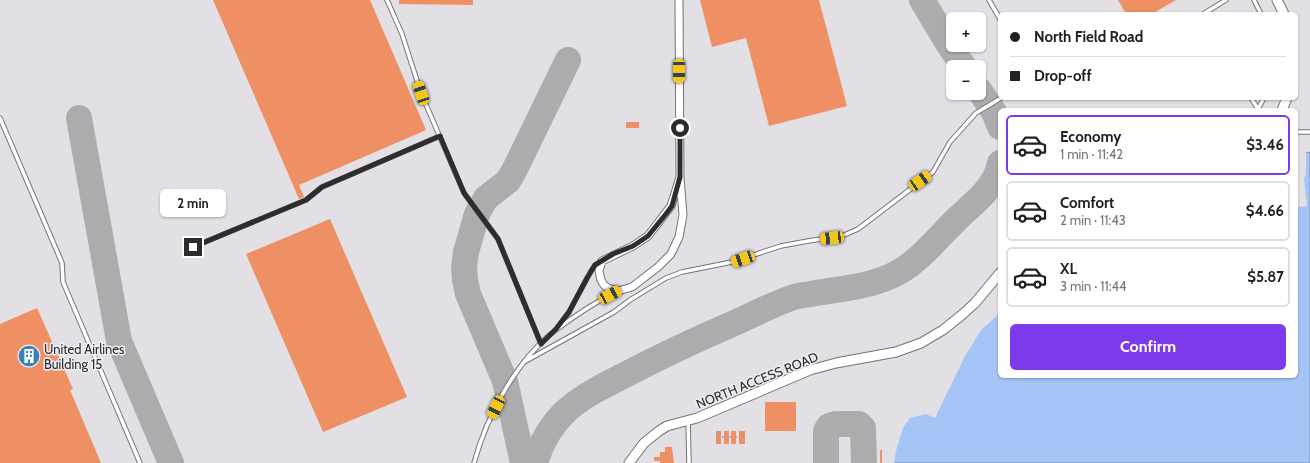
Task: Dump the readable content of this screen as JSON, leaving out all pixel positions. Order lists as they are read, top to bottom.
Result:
{
  "streets": {
    "street": ["NORTH ACCESS ROAD"]
  },
  "places": {
    "building": ["United Airlines Building 15"]
  },
  "page": {
    "map_buttons": ["+", "−"],
    "banner": ["North Field Road", "Drop-off"],
    "list": [
      {
        "name": "Economy",
        "note": "1 min · 11:42",
        "value": "$3.46"
      },
      {
        "name": "Comfort",
        "note": "2 min · 11:43",
        "value": "$4.66"
      },
      {
        "name": "XL",
        "note": "3 min · 11:44",
        "value": "$5.87"
      }
    ],
    "bubble": "2 min",
    "buttons": "Confirm"
  }
}
